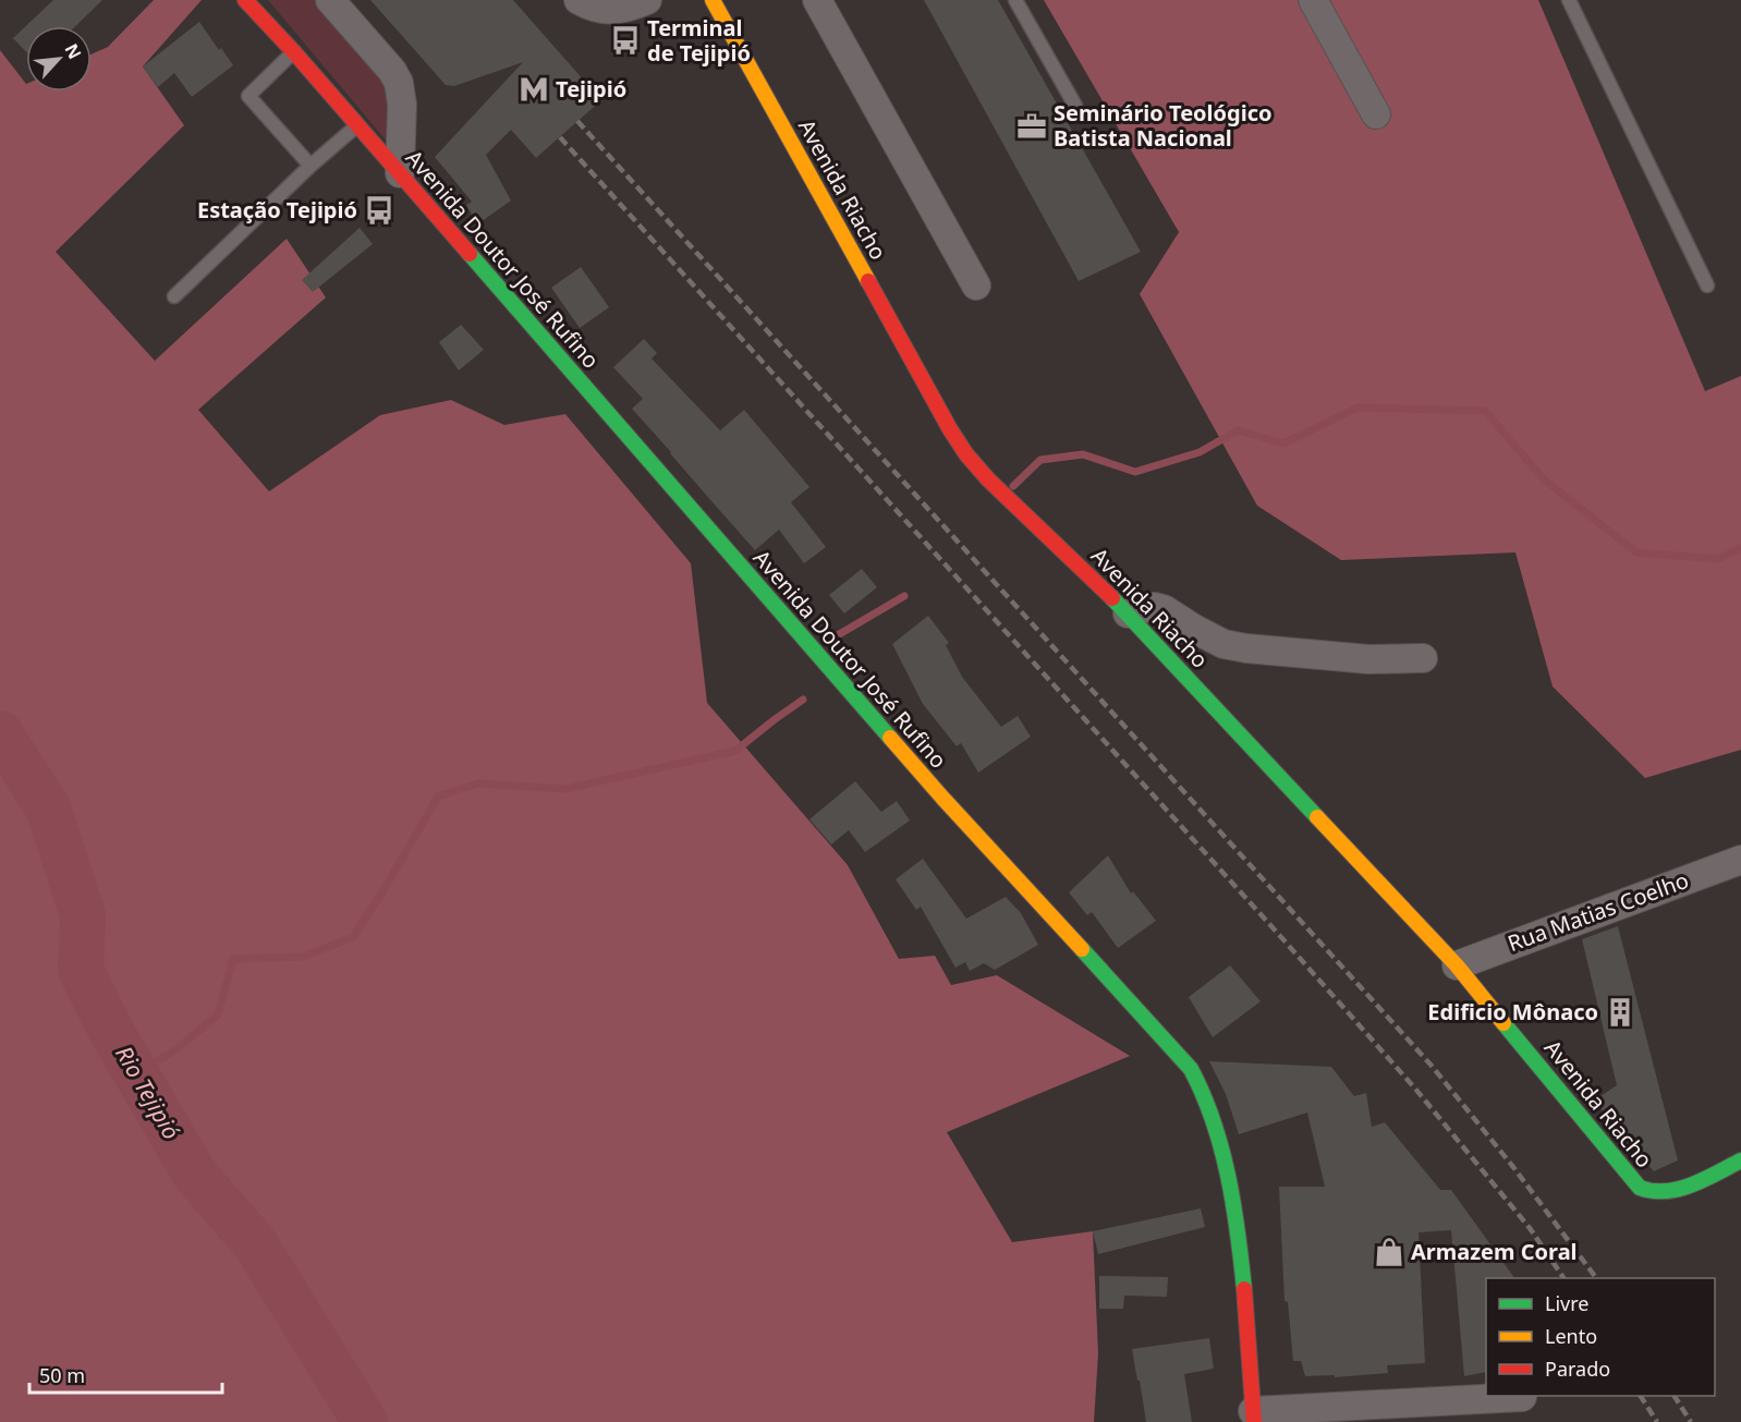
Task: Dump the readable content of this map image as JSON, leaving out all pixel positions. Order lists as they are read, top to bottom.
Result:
{
  "streets": {
    "main road": ["Avenida Riacho", "Avenida Doutor José Rufino"],
    "street": ["Rua Matias Coelho"]
  },
  "crossings": [
    ["Avenida Riacho", "Rua Matias Coelho"]
  ],
  "water": ["Rio Tejipió"],
  "places": {
    "bus stop": ["Terminal de Tejipió", "Estação Tejipió"],
    "metro station": ["Tejipió"],
    "office": ["Seminário Teológico Batista Nacional"],
    "building": ["Edificio Mônaco"],
    "shop": ["Armazem Coral"]
  },
  "legend": ["Livre", "Lento", "Parado"],
  "scale_bar": "50 m",
  "north": "top right"
}
